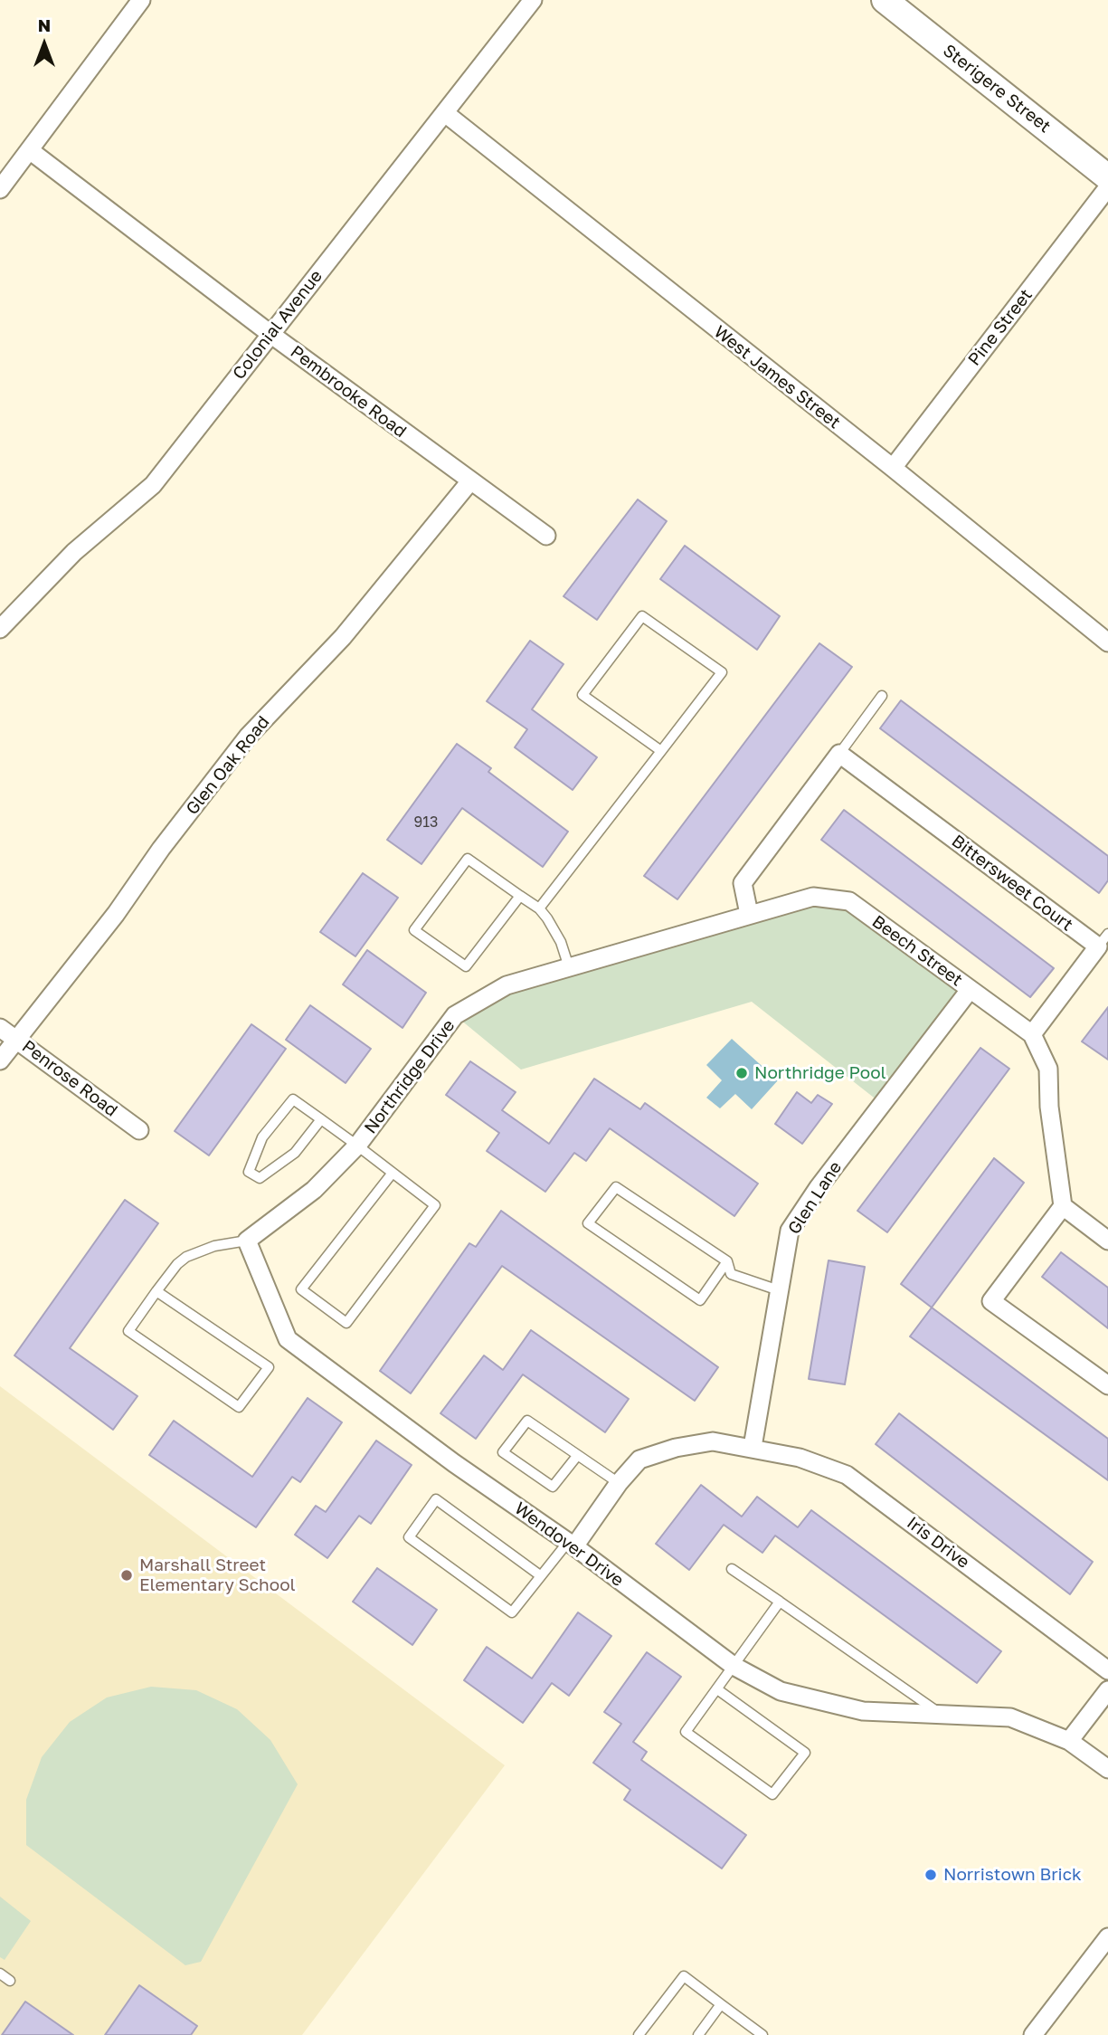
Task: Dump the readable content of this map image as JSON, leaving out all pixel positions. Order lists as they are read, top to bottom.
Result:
{
  "streets": {
    "street": [
      "Sterigere Street",
      "Colonial Avenue",
      "Pine Street",
      "West James Street",
      "Pembrooke Road",
      "Glen Oak Road",
      "Bittersweet Court",
      "Beech Street",
      "Northridge Drive",
      "Penrose Road",
      "Glen Lane",
      "Iris Drive",
      "Wendover Drive"
    ]
  },
  "crossings": [
    ["Colonial Avenue", "West James Street"],
    ["Colonial Avenue", "Pembrooke Road"],
    ["Pine Street", "West James Street"],
    ["Pembrooke Road", "Glen Oak Road"],
    ["Glen Oak Road", "Penrose Road"],
    ["Bittersweet Court", "Beech Street"],
    ["Beech Street", "Northridge Drive"],
    ["Beech Street", "Glen Lane"],
    ["Glen Lane", "Iris Drive"],
    ["Iris Drive", "Wendover Drive"]
  ],
  "places": ["Northridge Pool", "Marshall Street Elementary School", "Norristown Brick"],
  "house_numbers": ["913"],
  "north": "top"
}
